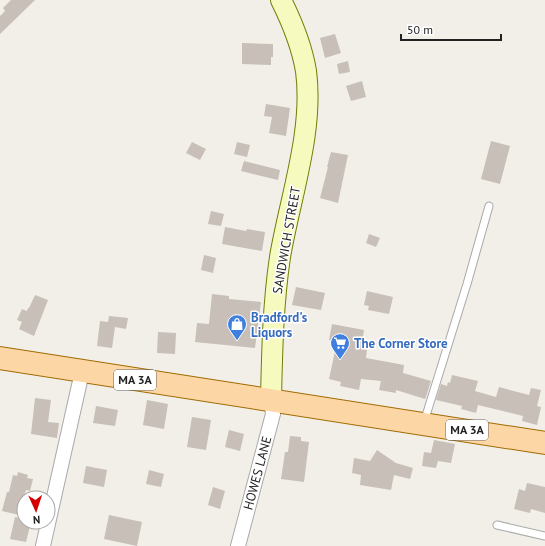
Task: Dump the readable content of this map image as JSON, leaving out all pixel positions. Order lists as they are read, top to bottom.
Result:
{
  "streets": {
    "main road": ["SANDWICH STREET", "MA 3A"],
    "street": ["HOWES LANE"]
  },
  "crossings": [
    ["SANDWICH STREET", "MA 3A"],
    ["SANDWICH STREET", "HOWES LANE"],
    ["MA 3A", "HOWES LANE"]
  ],
  "places": {
    "shop": ["Bradford's Liquors"],
    "supermarket": ["The Corner Store"]
  },
  "scale_bar": "50 m",
  "north": "bottom"
}
